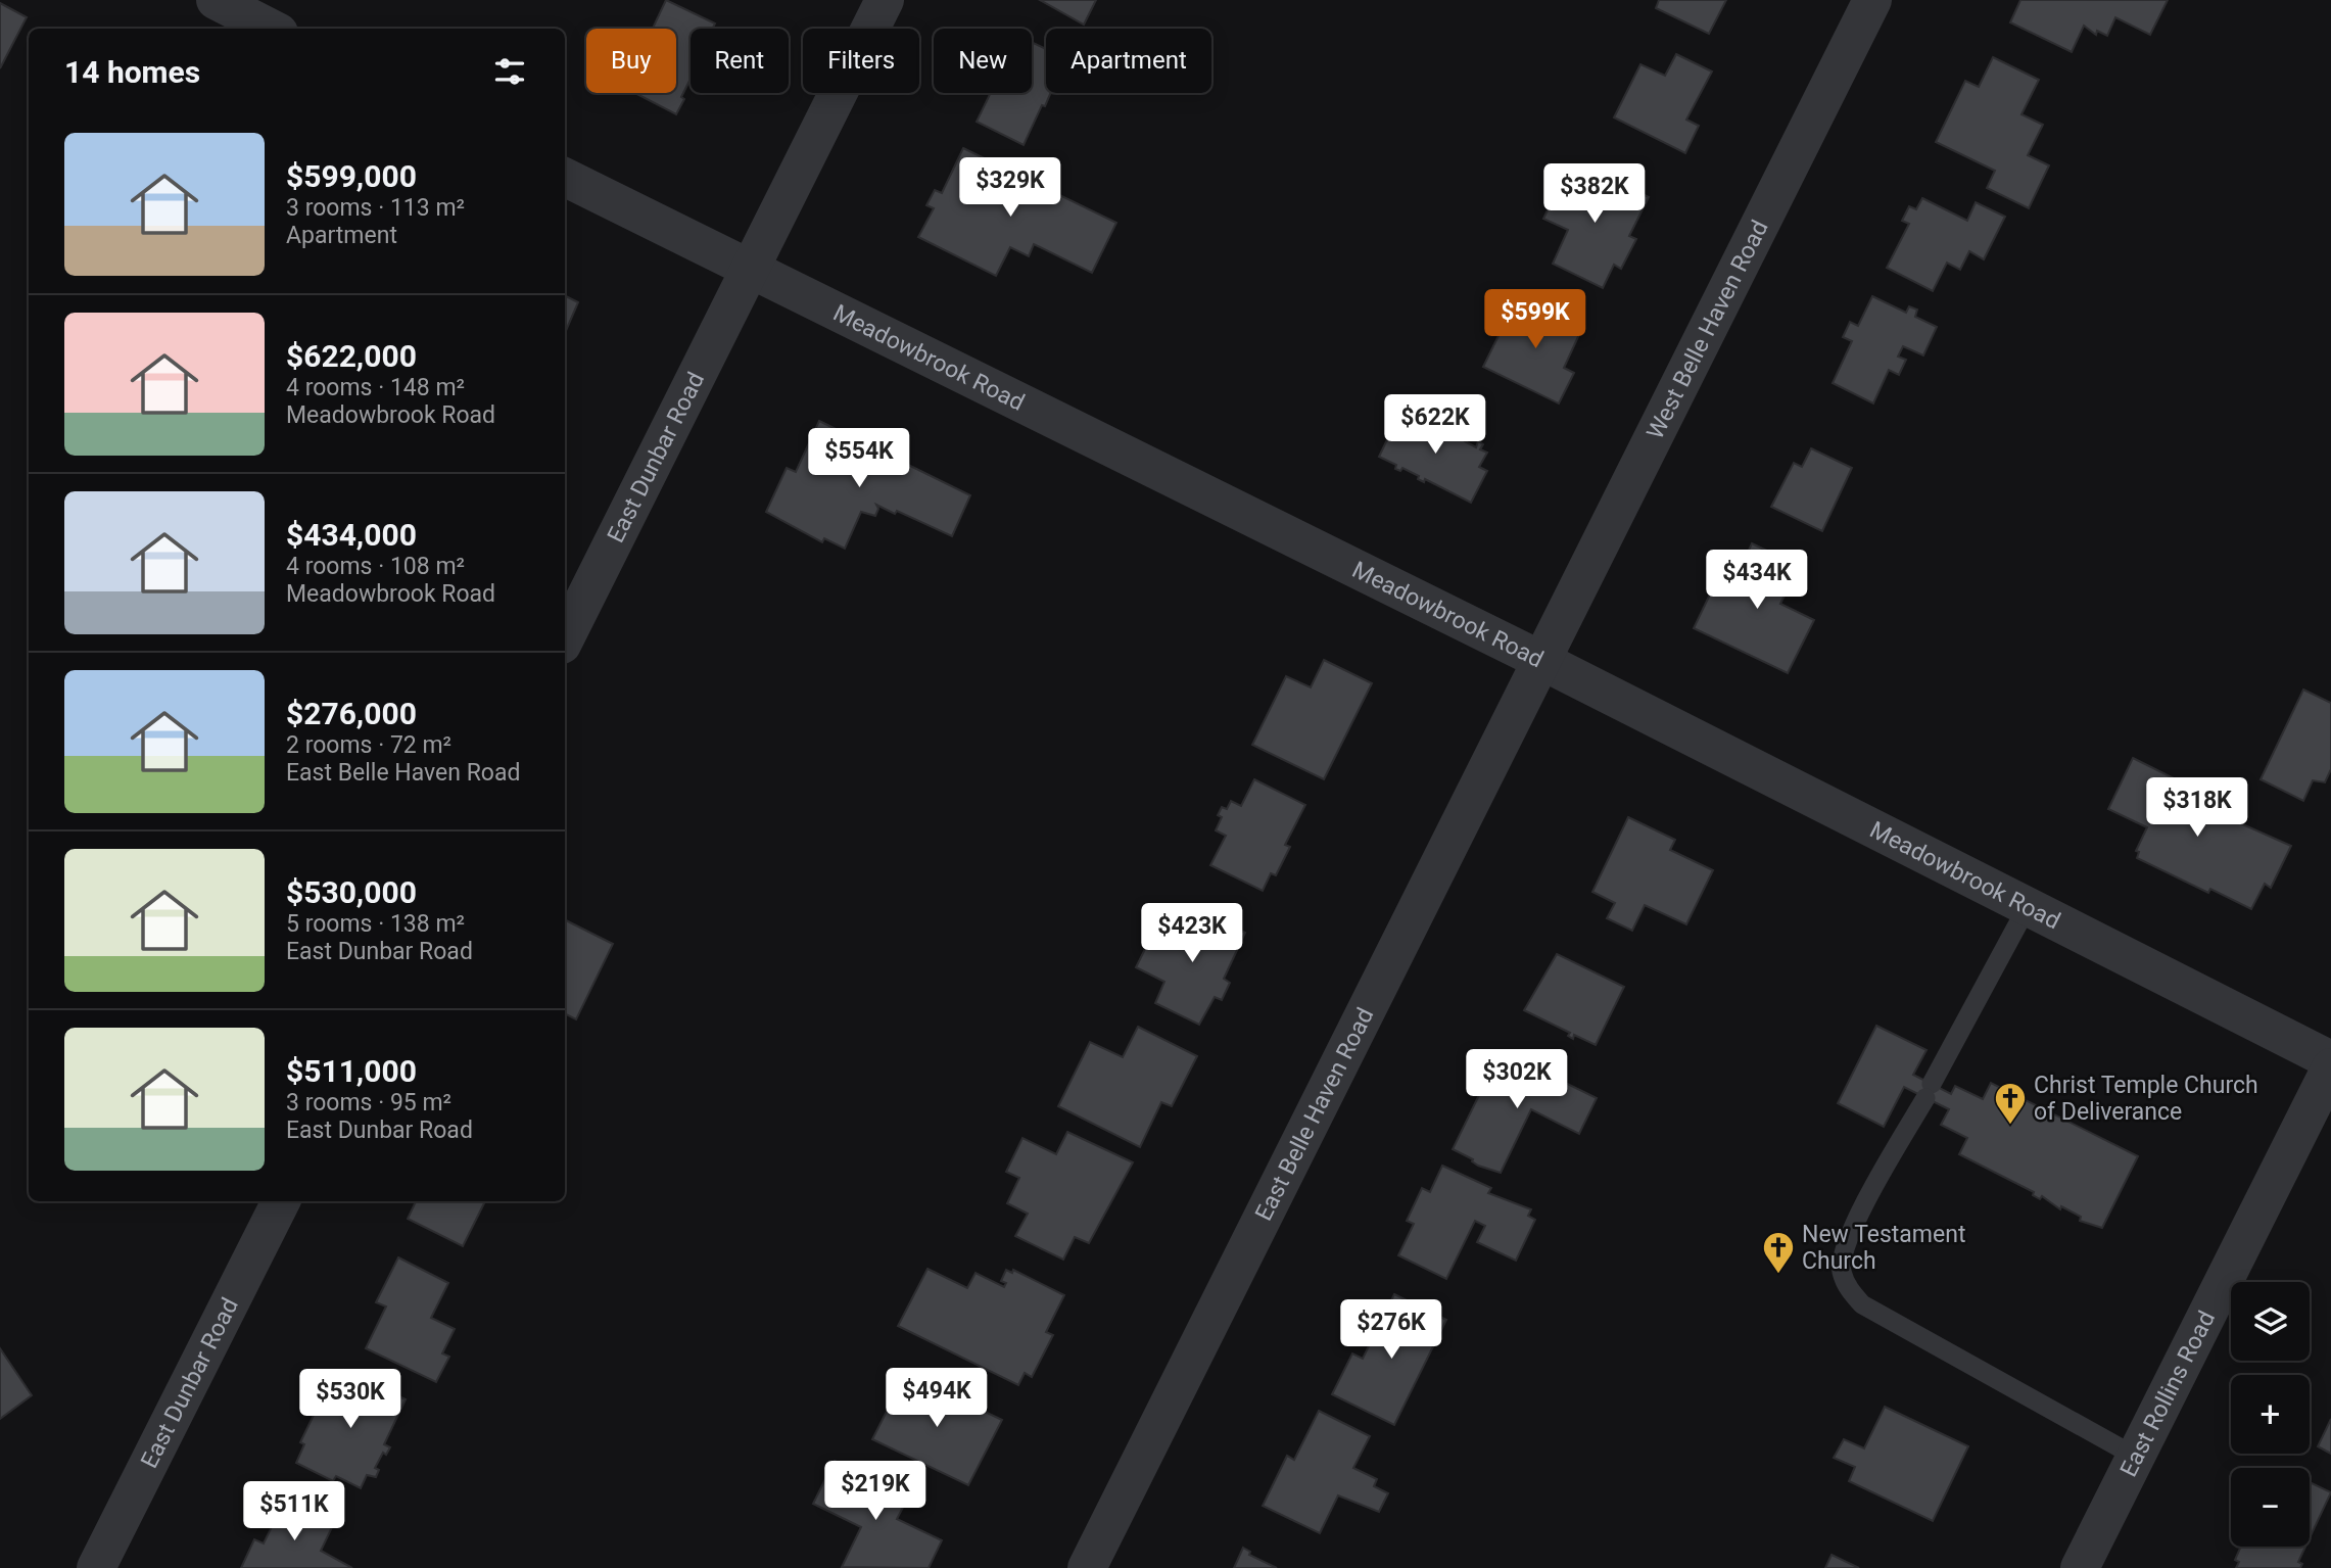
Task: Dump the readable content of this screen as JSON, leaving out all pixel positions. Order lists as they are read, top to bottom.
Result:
{
  "streets": {
    "street": [
      "West Belle Haven Road",
      "Meadowbrook Road",
      "East Dunbar Road",
      "East Belle Haven Road",
      "East Rollins Road"
    ]
  },
  "crossings": [
    ["West Belle Haven Road", "Meadowbrook Road"],
    ["West Belle Haven Road", "East Belle Haven Road"],
    ["Meadowbrook Road", "East Dunbar Road"],
    ["Meadowbrook Road", "East Belle Haven Road"]
  ],
  "places": {
    "church": ["Christ Temple Church of Deliverance", "New Testament Church"]
  },
  "page": {
    "chip": [
      "Buy",
      "Rent",
      "Filters",
      "New",
      "Apartment"
    ],
    "heading": "14 homes",
    "list": [
      {
        "name": "$599,000",
        "note": "3 rooms · 113 m² · Apartment"
      },
      {
        "name": "$622,000",
        "note": "4 rooms · 148 m² · Meadowbrook Road"
      },
      {
        "name": "$434,000",
        "note": "4 rooms · 108 m² · Meadowbrook Road"
      },
      {
        "name": "$276,000",
        "note": "2 rooms · 72 m² · East Belle Haven Road"
      },
      {
        "name": "$530,000",
        "note": "5 rooms · 138 m² · East Dunbar Road"
      },
      {
        "name": "$511,000",
        "note": "3 rooms · 95 m² · East Dunbar Road"
      }
    ],
    "price": [
      "$329K",
      "$382K",
      "$599K",
      "$622K",
      "$554K",
      "$434K",
      "$318K",
      "$423K",
      "$302K",
      "$276K",
      "$494K",
      "$530K",
      "$219K",
      "$511K"
    ],
    "map_buttons": ["+", "−"]
  }
}
